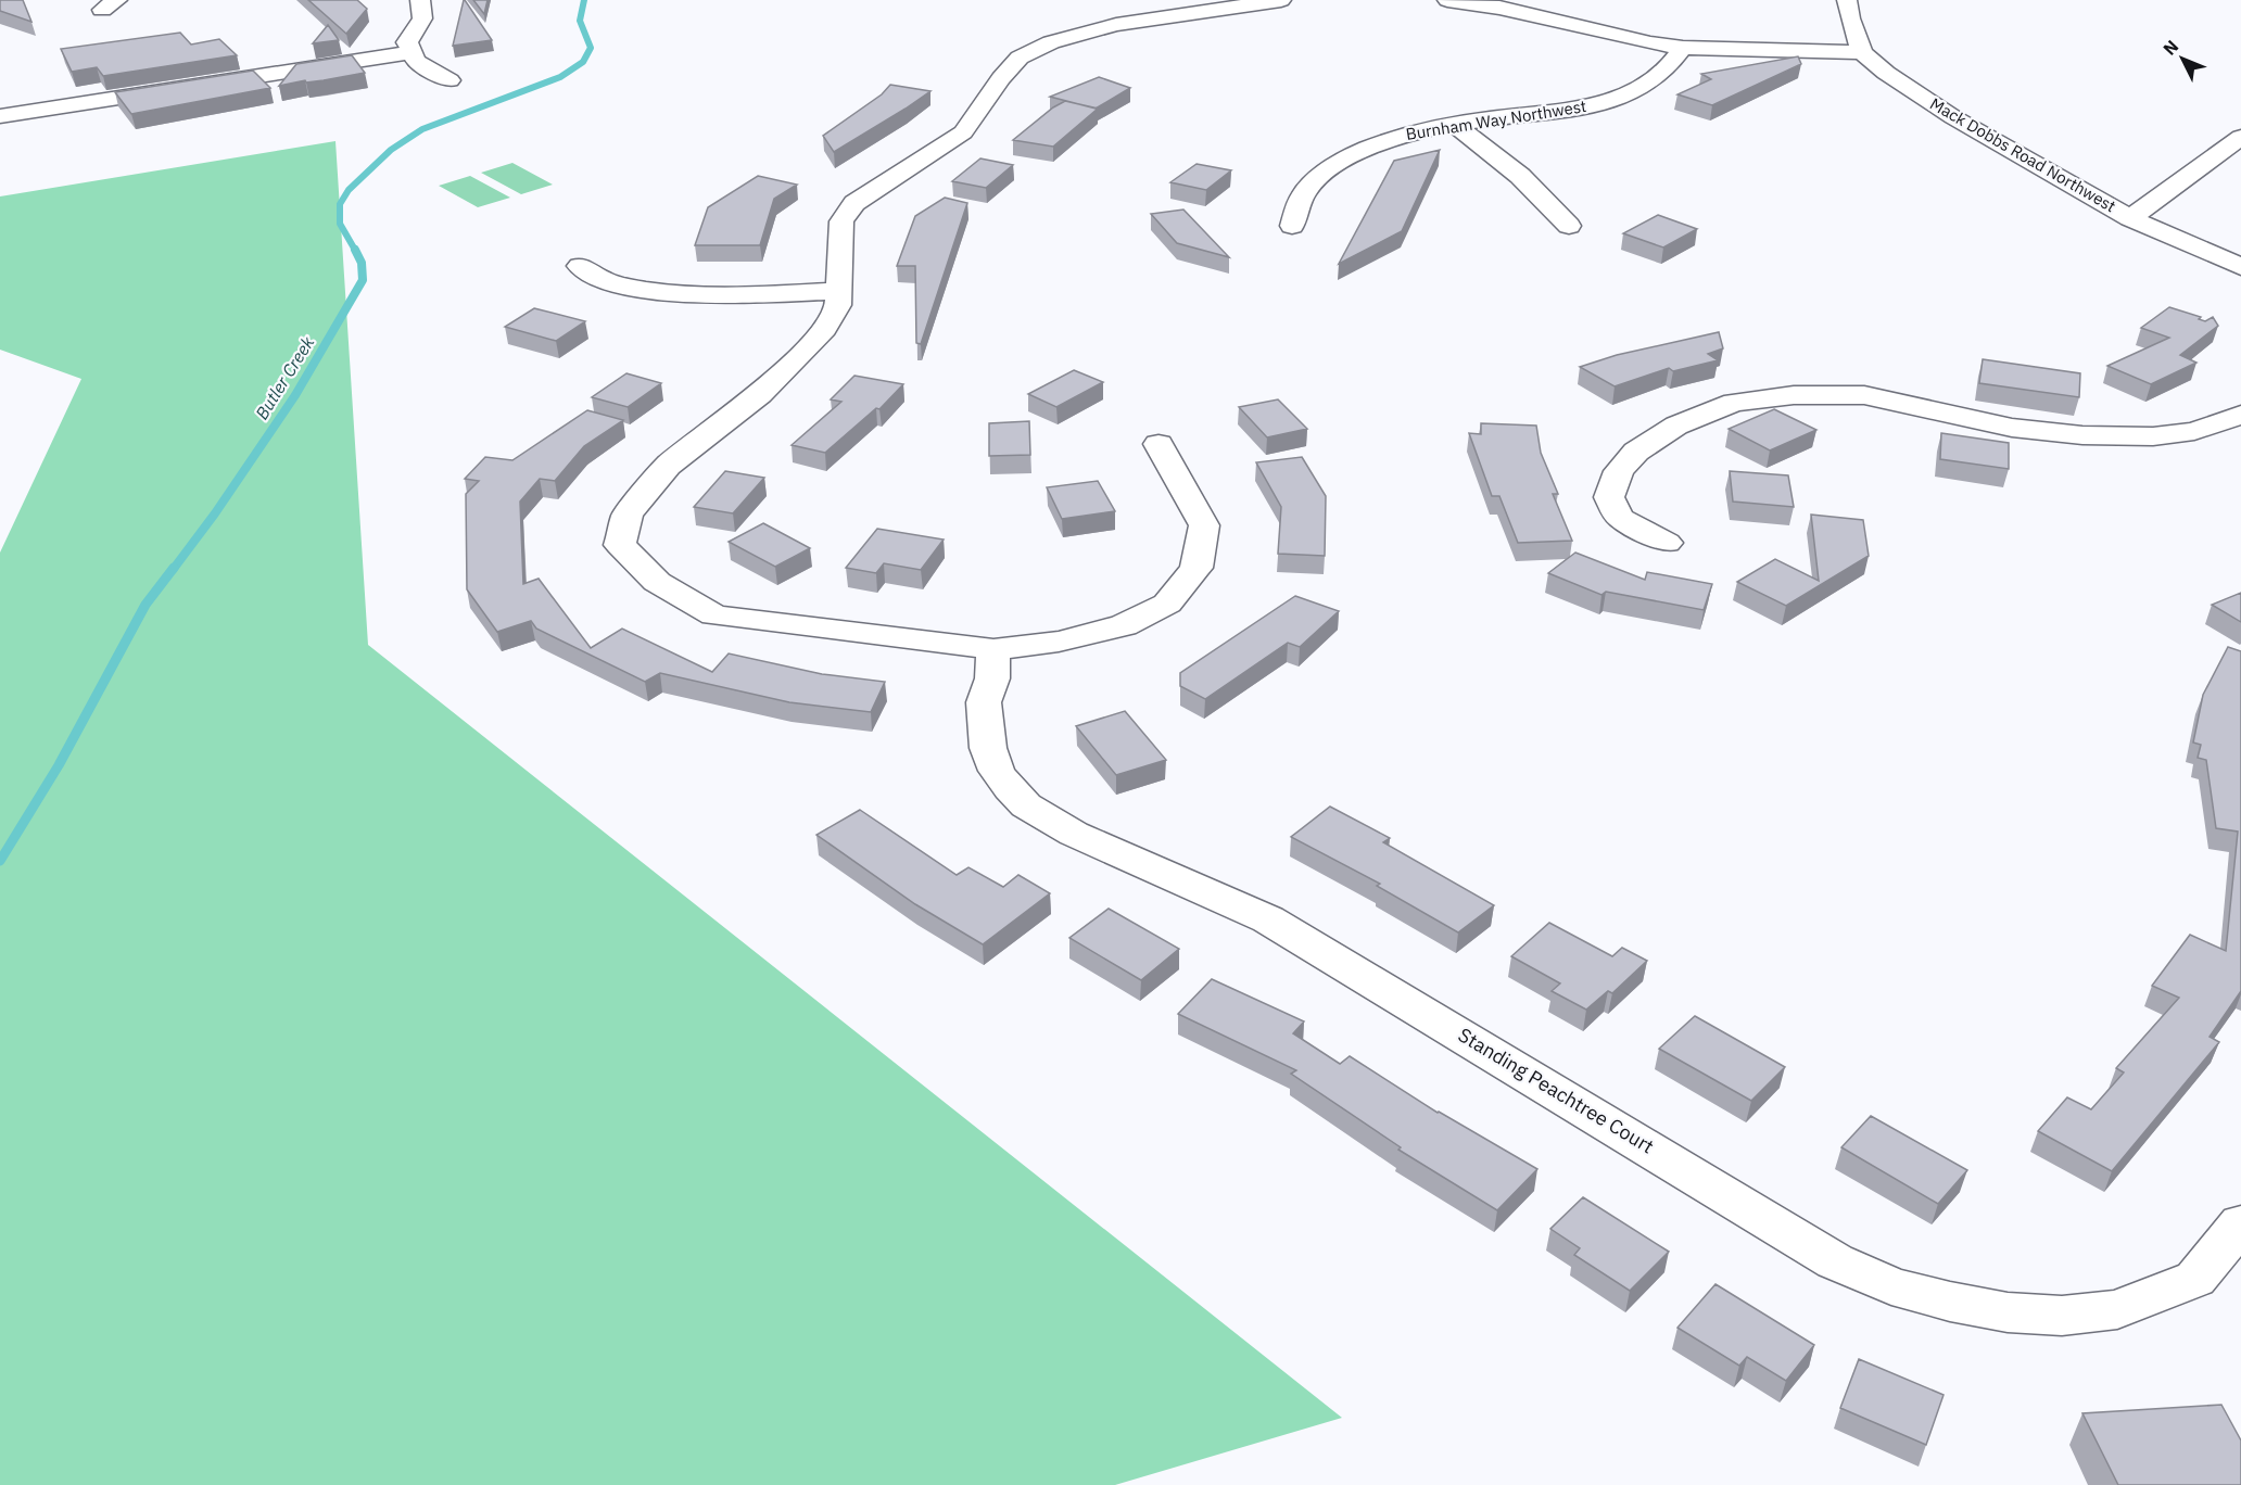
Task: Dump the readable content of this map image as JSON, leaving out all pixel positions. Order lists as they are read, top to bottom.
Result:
{
  "streets": {
    "street": ["Burnham Way Northwest", "Mack Dobbs Road Northwest", "Standing Peachtree Court"]
  },
  "water": ["Butler Creek"],
  "north": "top left"
}
